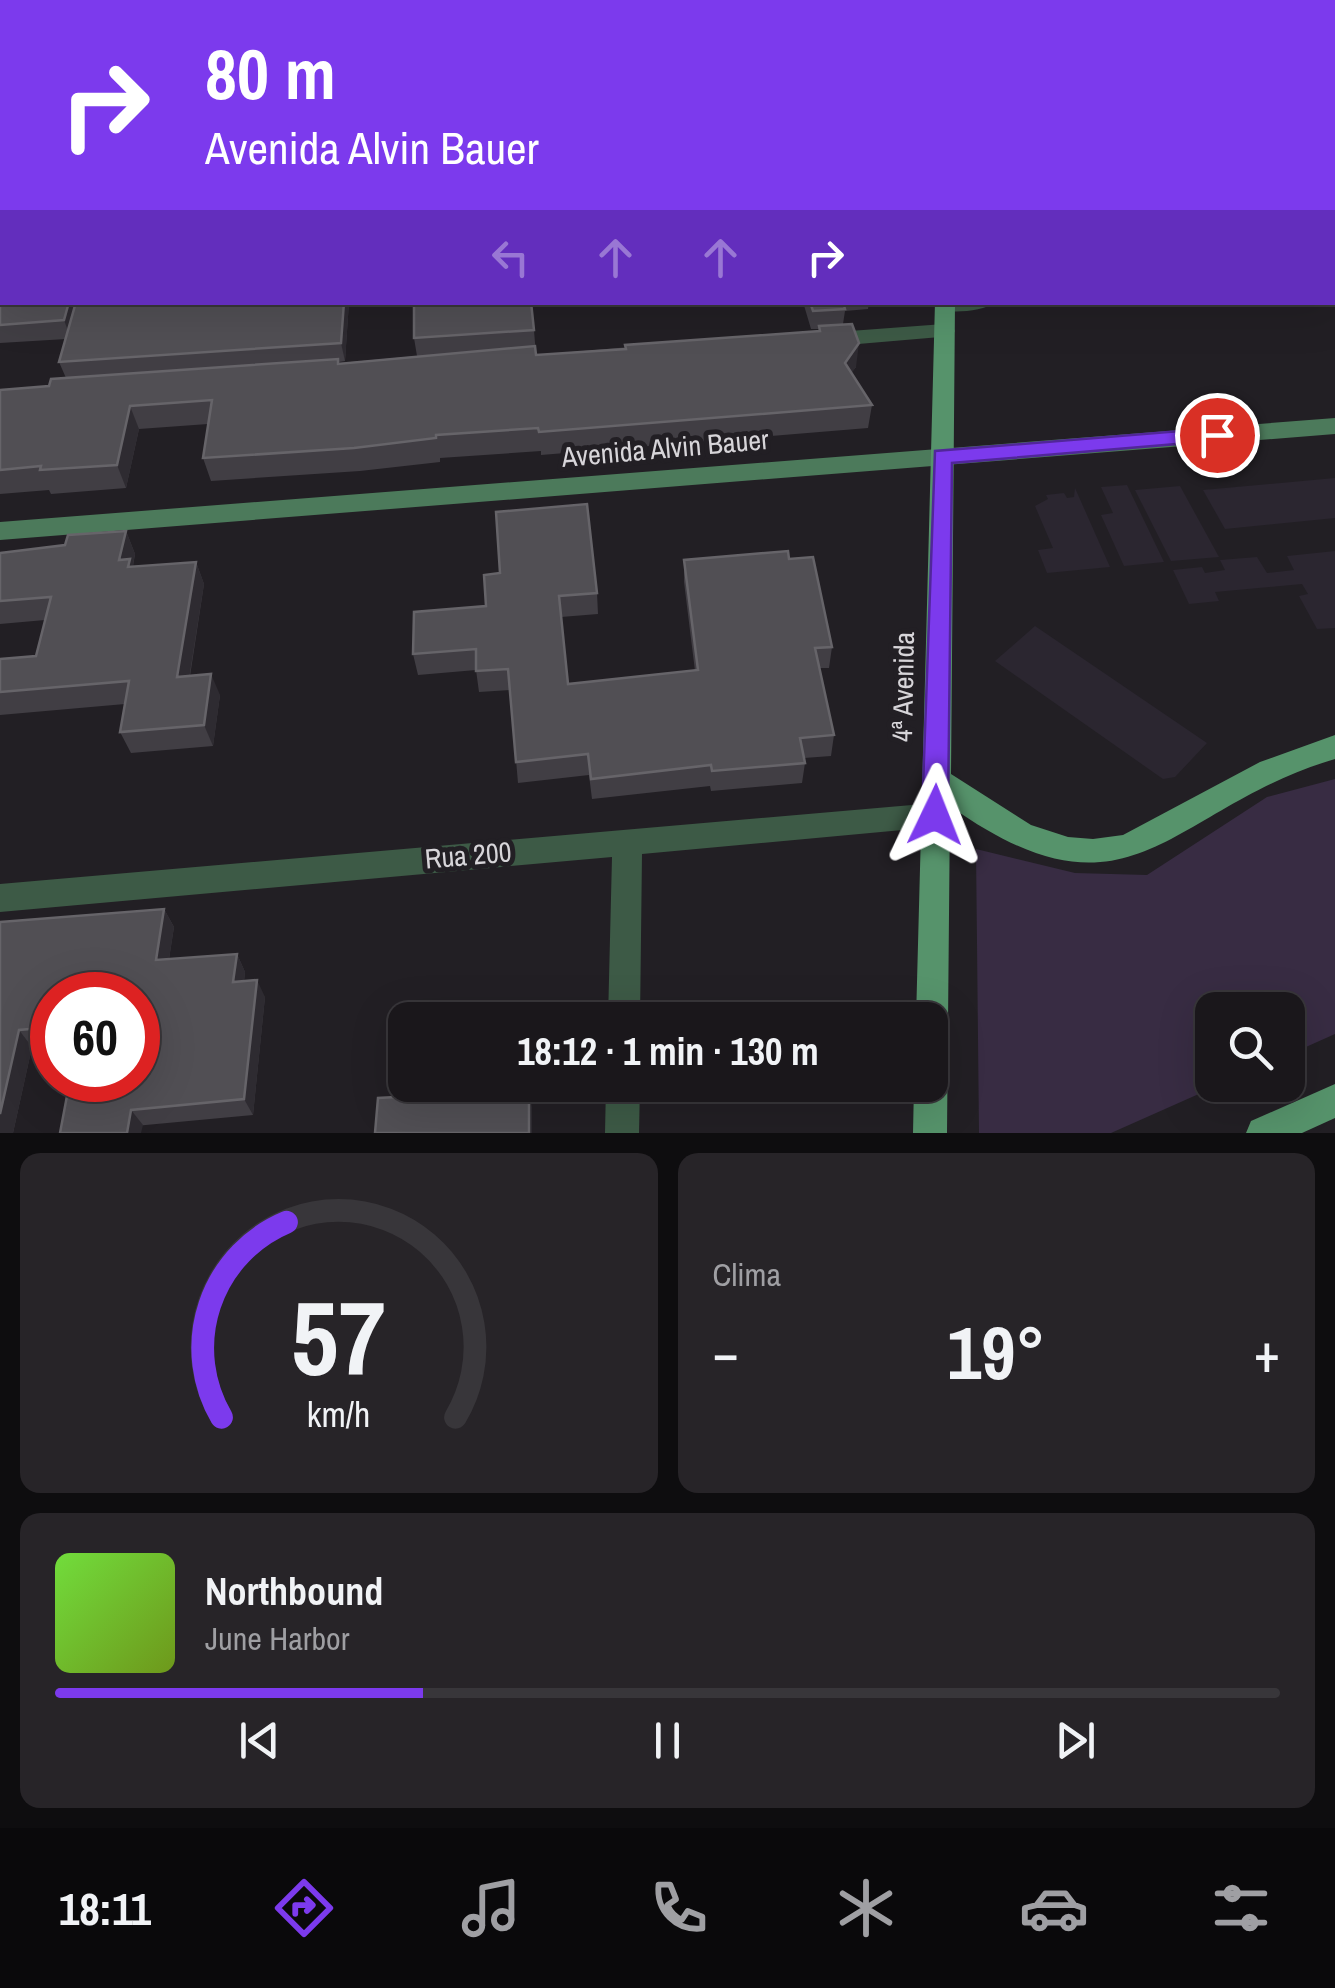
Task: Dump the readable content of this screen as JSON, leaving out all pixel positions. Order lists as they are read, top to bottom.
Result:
{
  "streets": {
    "main road": ["Avenida Alvin Bauer", "4ª Avenida"],
    "street": ["Rua 200"]
  },
  "crossings": [
    ["Avenida Alvin Bauer", "4ª Avenida"],
    ["4ª Avenida", "Rua 200"]
  ],
  "page": {
    "turn": ["80 m", "Avenida Alvin Bauer"],
    "limit": "60",
    "trip": "18:12 · 1 min · 130 m",
    "tile": "Clima",
    "heat": ["−", "19°", "+"],
    "song": ["Northbound", "June Harbor"],
    "tabs": "18:11",
    "gauge": ["57", "km/h"]
  }
}
